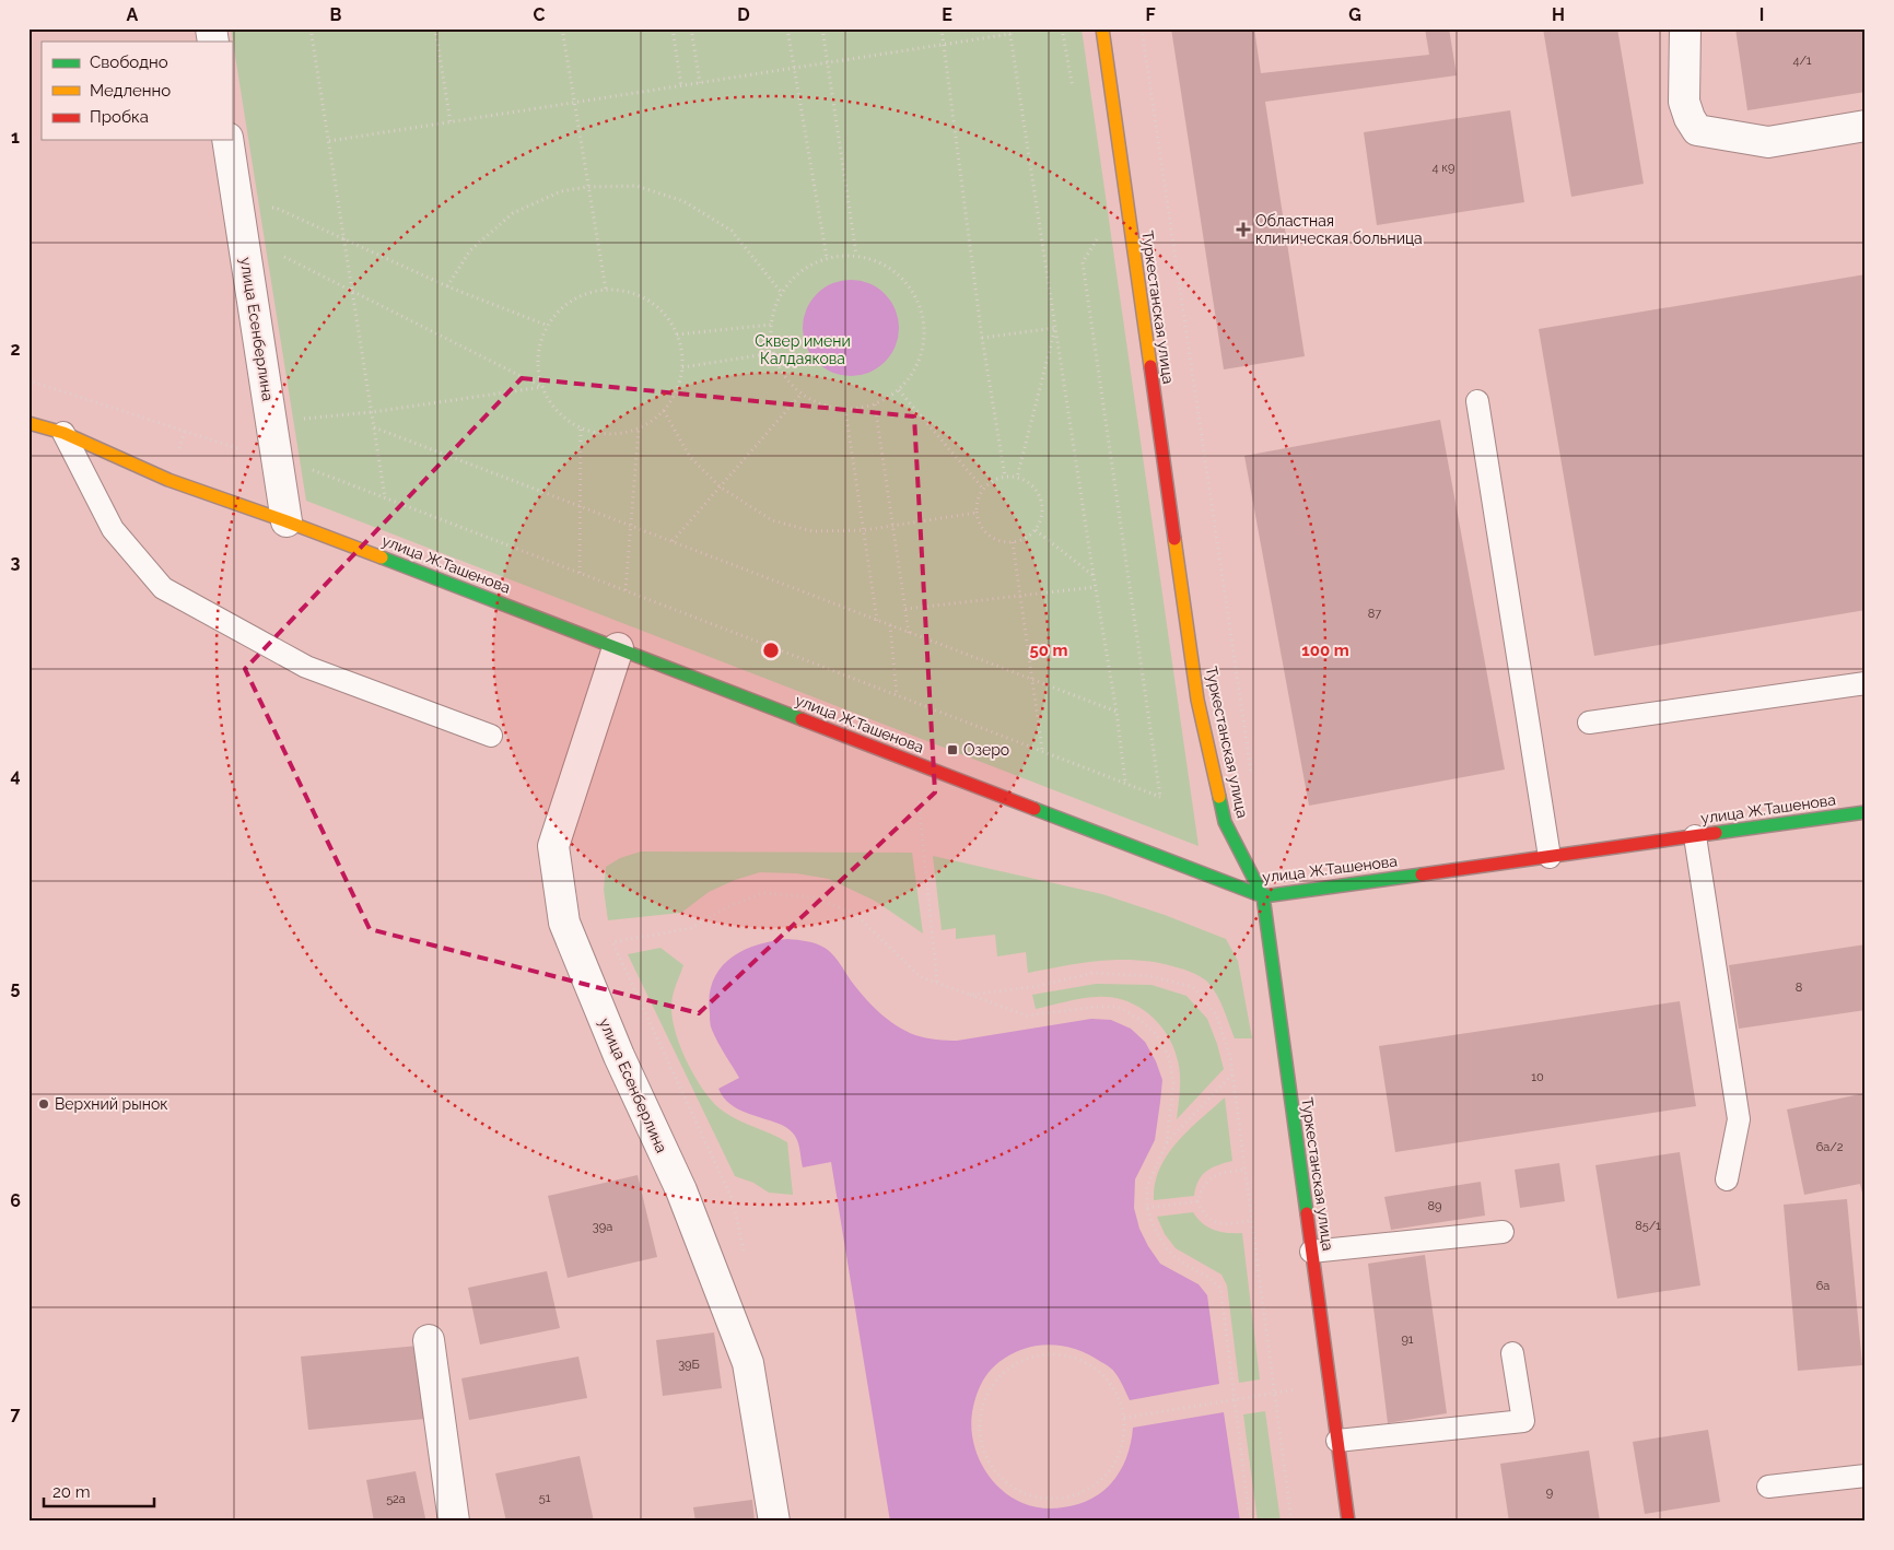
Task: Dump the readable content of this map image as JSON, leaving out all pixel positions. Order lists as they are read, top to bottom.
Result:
{
  "streets": {
    "street": ["Туркестанская улица", "улица Есенберлина", "улица Ж.Ташенова"]
  },
  "crossings": [
    ["Туркестанская улица", "улица Ж.Ташенова"],
    ["улица Есенберлина", "улица Ж.Ташенова"]
  ],
  "parks": ["Сквер имени Калдаякова"],
  "places": {
    "health": ["Областная клиническая больница"],
    "transit": ["Озеро"],
    "other": ["Верхний рынок"]
  },
  "house_numbers": [
    "4/1",
    "4 к9",
    "87",
    "8",
    "10",
    "6а/2",
    "89",
    "85/1",
    "39а",
    "6а",
    "91",
    "39Б",
    "9",
    "51",
    "52а"
  ],
  "legend": ["Свободно", "Медленно", "Пробка"],
  "scale_bar": "20 m",
  "grid": {
    "columns": [
      "A",
      "B",
      "C",
      "D",
      "E",
      "F",
      "G",
      "H",
      "I"
    ],
    "rows": [
      "1",
      "2",
      "3",
      "4",
      "5",
      "6",
      "7"
    ]
  },
  "rings": ["50 m", "100 m"]
}
